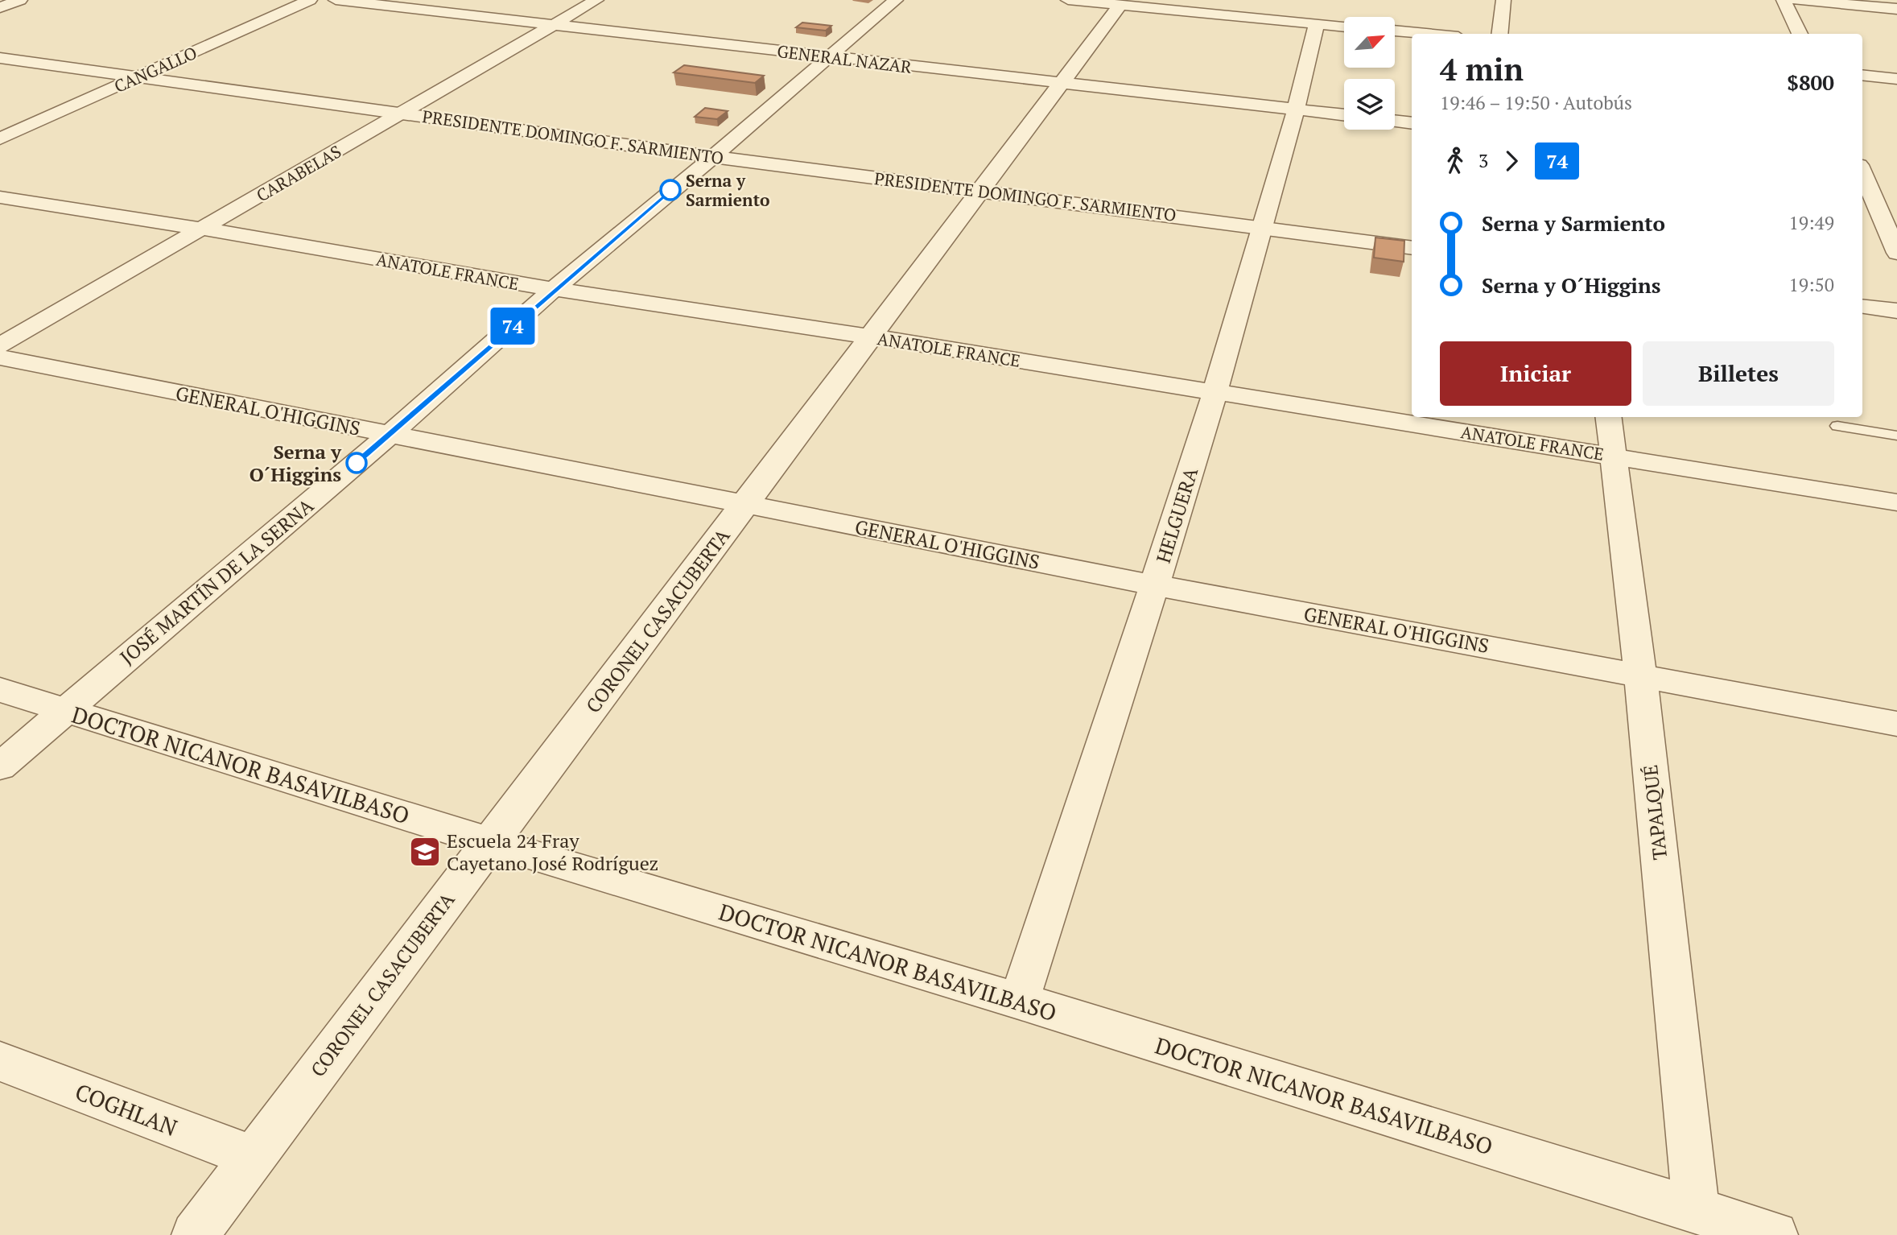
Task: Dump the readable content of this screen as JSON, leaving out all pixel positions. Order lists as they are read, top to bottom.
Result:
{
  "streets": {
    "street": [
      "GENERAL NAZAR",
      "CANGALLO",
      "PRESIDENTE DOMINGO F. SARMIENTO",
      "CARABELAS",
      "ANATOLE FRANCE",
      "GENERAL O'HIGGINS",
      "HELGUERA",
      "JOSÉ MARTÍN DE LA SERNA",
      "CORONEL CASACUBERTA",
      "DOCTOR NICANOR BASAVILBASO",
      "TAPALQUÉ",
      "COGHLAN"
    ]
  },
  "crossings": [
    ["GENERAL NAZAR", "CARABELAS"],
    ["GENERAL NAZAR", "HELGUERA"],
    ["GENERAL NAZAR", "JOSÉ MARTÍN DE LA SERNA"],
    ["GENERAL NAZAR", "CORONEL CASACUBERTA"],
    ["CANGALLO", "PRESIDENTE DOMINGO F. SARMIENTO"],
    ["PRESIDENTE DOMINGO F. SARMIENTO", "CARABELAS"],
    ["PRESIDENTE DOMINGO F. SARMIENTO", "HELGUERA"],
    ["PRESIDENTE DOMINGO F. SARMIENTO", "JOSÉ MARTÍN DE LA SERNA"],
    ["PRESIDENTE DOMINGO F. SARMIENTO", "CORONEL CASACUBERTA"],
    ["CARABELAS", "ANATOLE FRANCE"],
    ["ANATOLE FRANCE", "HELGUERA"],
    ["ANATOLE FRANCE", "JOSÉ MARTÍN DE LA SERNA"],
    ["ANATOLE FRANCE", "CORONEL CASACUBERTA"],
    ["ANATOLE FRANCE", "TAPALQUÉ"],
    ["GENERAL O'HIGGINS", "HELGUERA"],
    ["GENERAL O'HIGGINS", "JOSÉ MARTÍN DE LA SERNA"],
    ["GENERAL O'HIGGINS", "CORONEL CASACUBERTA"],
    ["GENERAL O'HIGGINS", "TAPALQUÉ"],
    ["HELGUERA", "DOCTOR NICANOR BASAVILBASO"],
    ["JOSÉ MARTÍN DE LA SERNA", "DOCTOR NICANOR BASAVILBASO"],
    ["CORONEL CASACUBERTA", "DOCTOR NICANOR BASAVILBASO"],
    ["CORONEL CASACUBERTA", "COGHLAN"],
    ["DOCTOR NICANOR BASAVILBASO", "TAPALQUÉ"]
  ],
  "places": {
    "other": ["Serna y Sarmiento", "Serna y O´Higgins"],
    "school or university": ["Escuela 24 Fray Cayetano José Rodríguez"]
  },
  "lines": ["bus line 74"],
  "north": "top right",
  "page": {
    "on_map": "74",
    "heading": ["4 min", "19:46 – 19:50 · Autobús", "$800"],
    "legs": ["3", "74"],
    "list": [
      {
        "name": "Serna y Sarmiento",
        "value": "19:49"
      },
      {
        "name": "Serna y O´Higgins",
        "value": "19:50"
      }
    ],
    "buttons": ["Iniciar", "Billetes"]
  }
}
